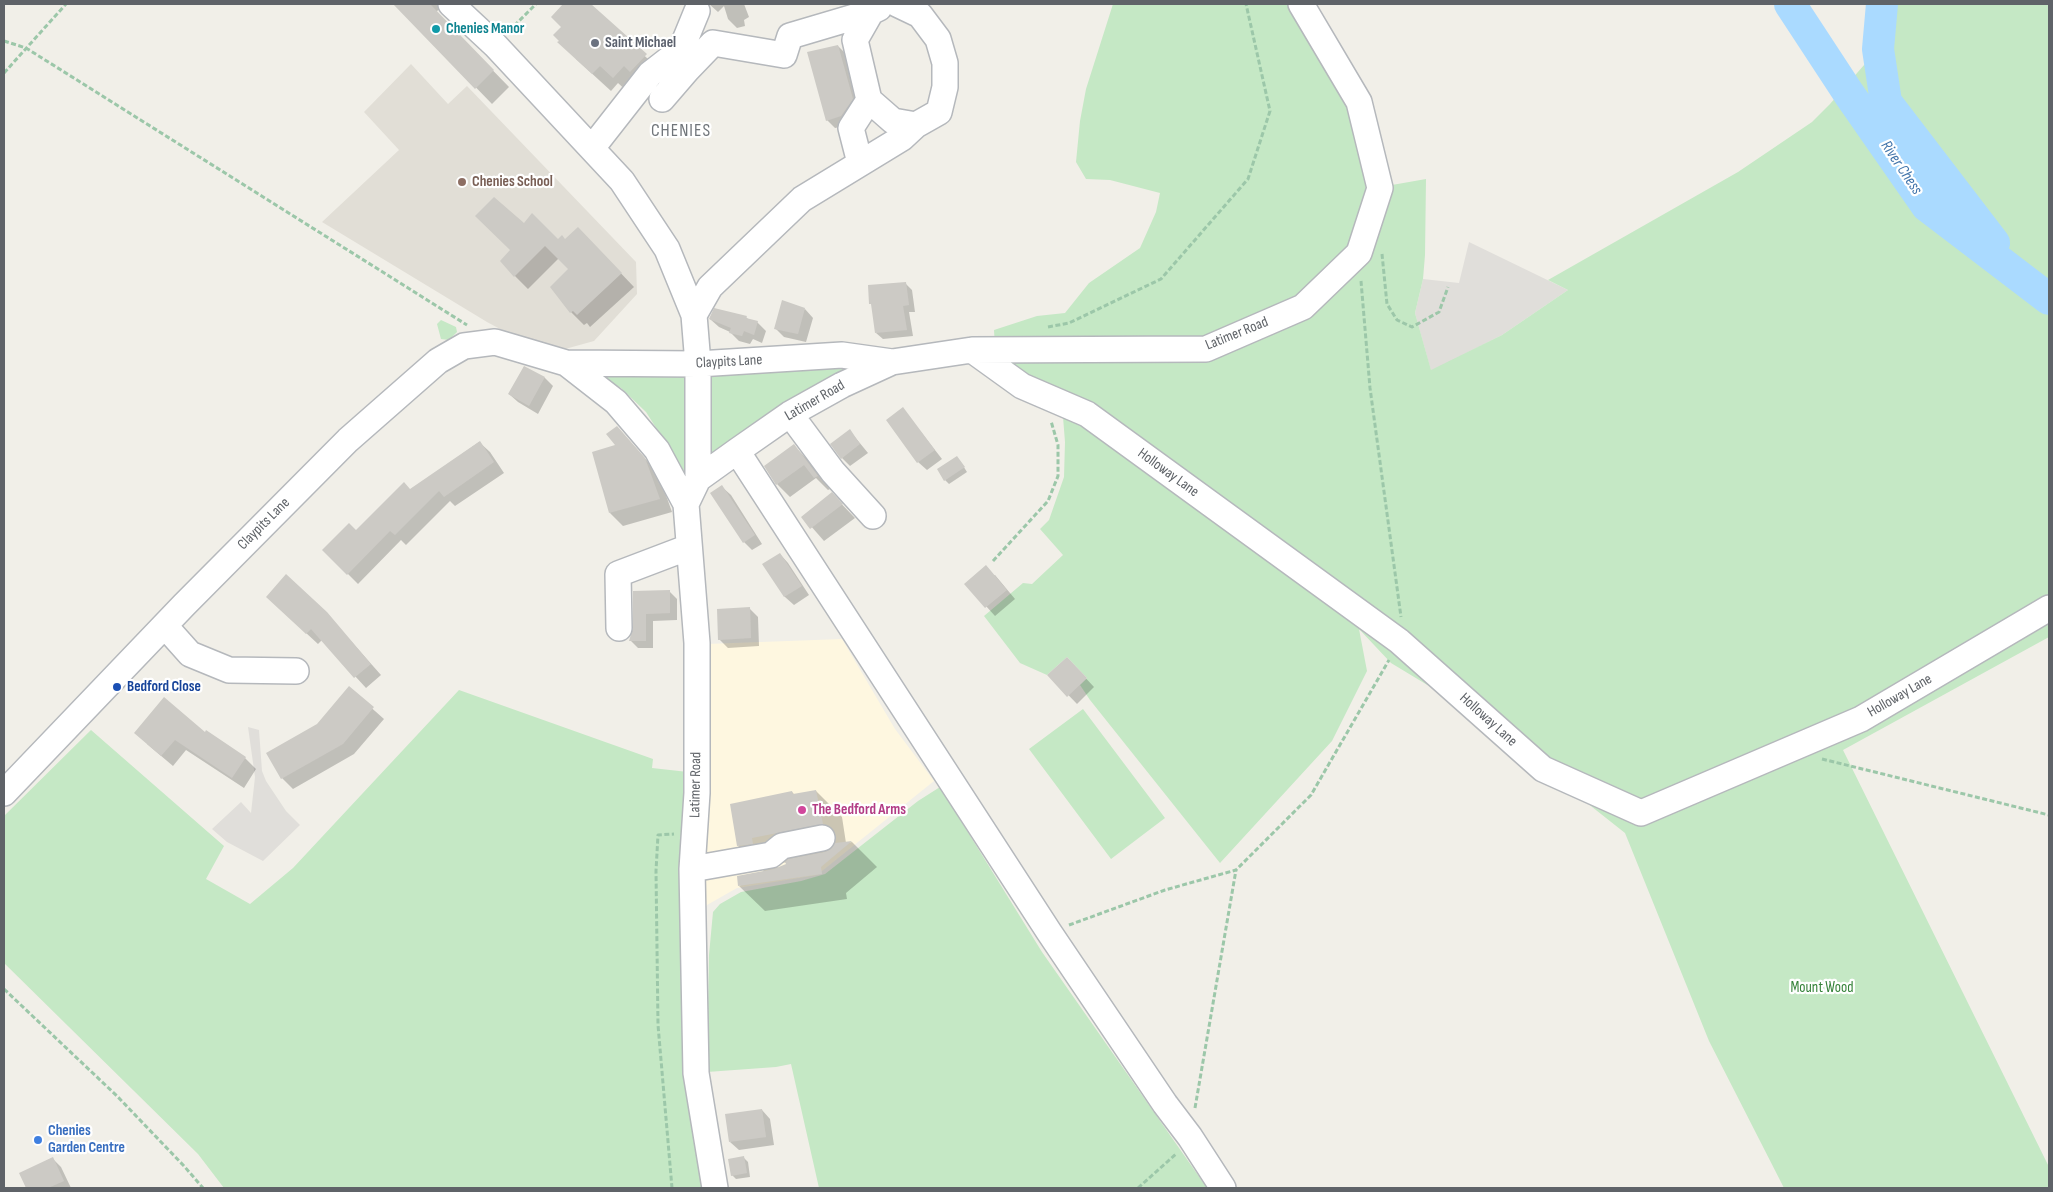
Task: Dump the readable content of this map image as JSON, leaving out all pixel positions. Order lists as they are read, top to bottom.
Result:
{
  "streets": {
    "street": ["Latimer Road", "Claypits Lane", "Holloway Lane"]
  },
  "crossings": [
    ["Latimer Road", "Claypits Lane"],
    ["Latimer Road", "Holloway Lane"]
  ],
  "districts": ["CHENIES"],
  "water": ["River Chess"],
  "parks": ["Mount Wood"],
  "places": [
    "Chenies Manor",
    "Saint Michael",
    "Chenies School",
    "Bedford Close",
    "The Bedford Arms",
    "Chenies Garden Centre"
  ]
}
